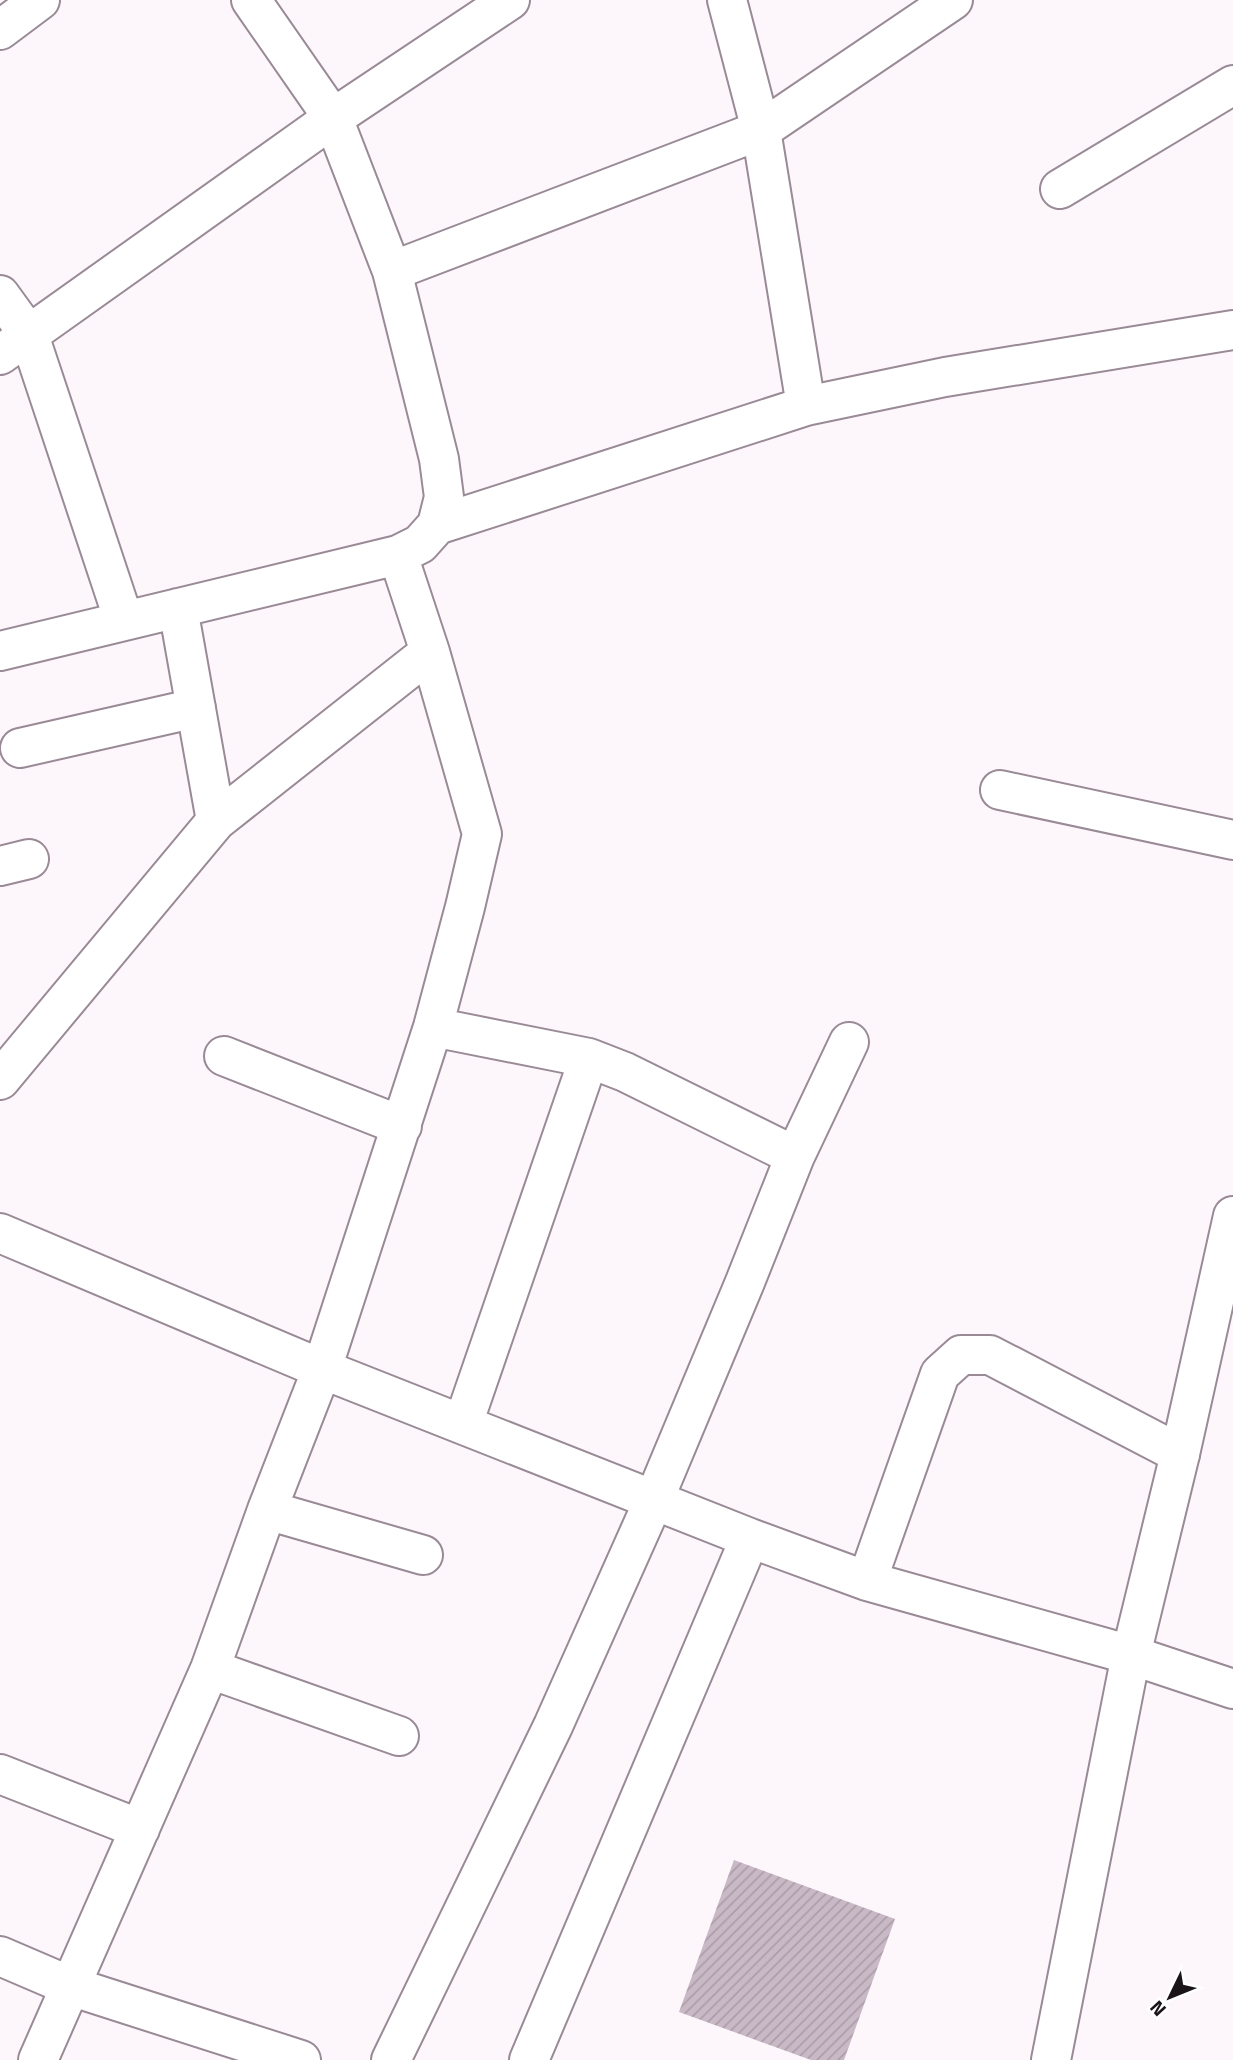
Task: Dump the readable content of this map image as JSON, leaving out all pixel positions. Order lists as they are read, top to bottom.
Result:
{
  "north": "bottom left"
}
